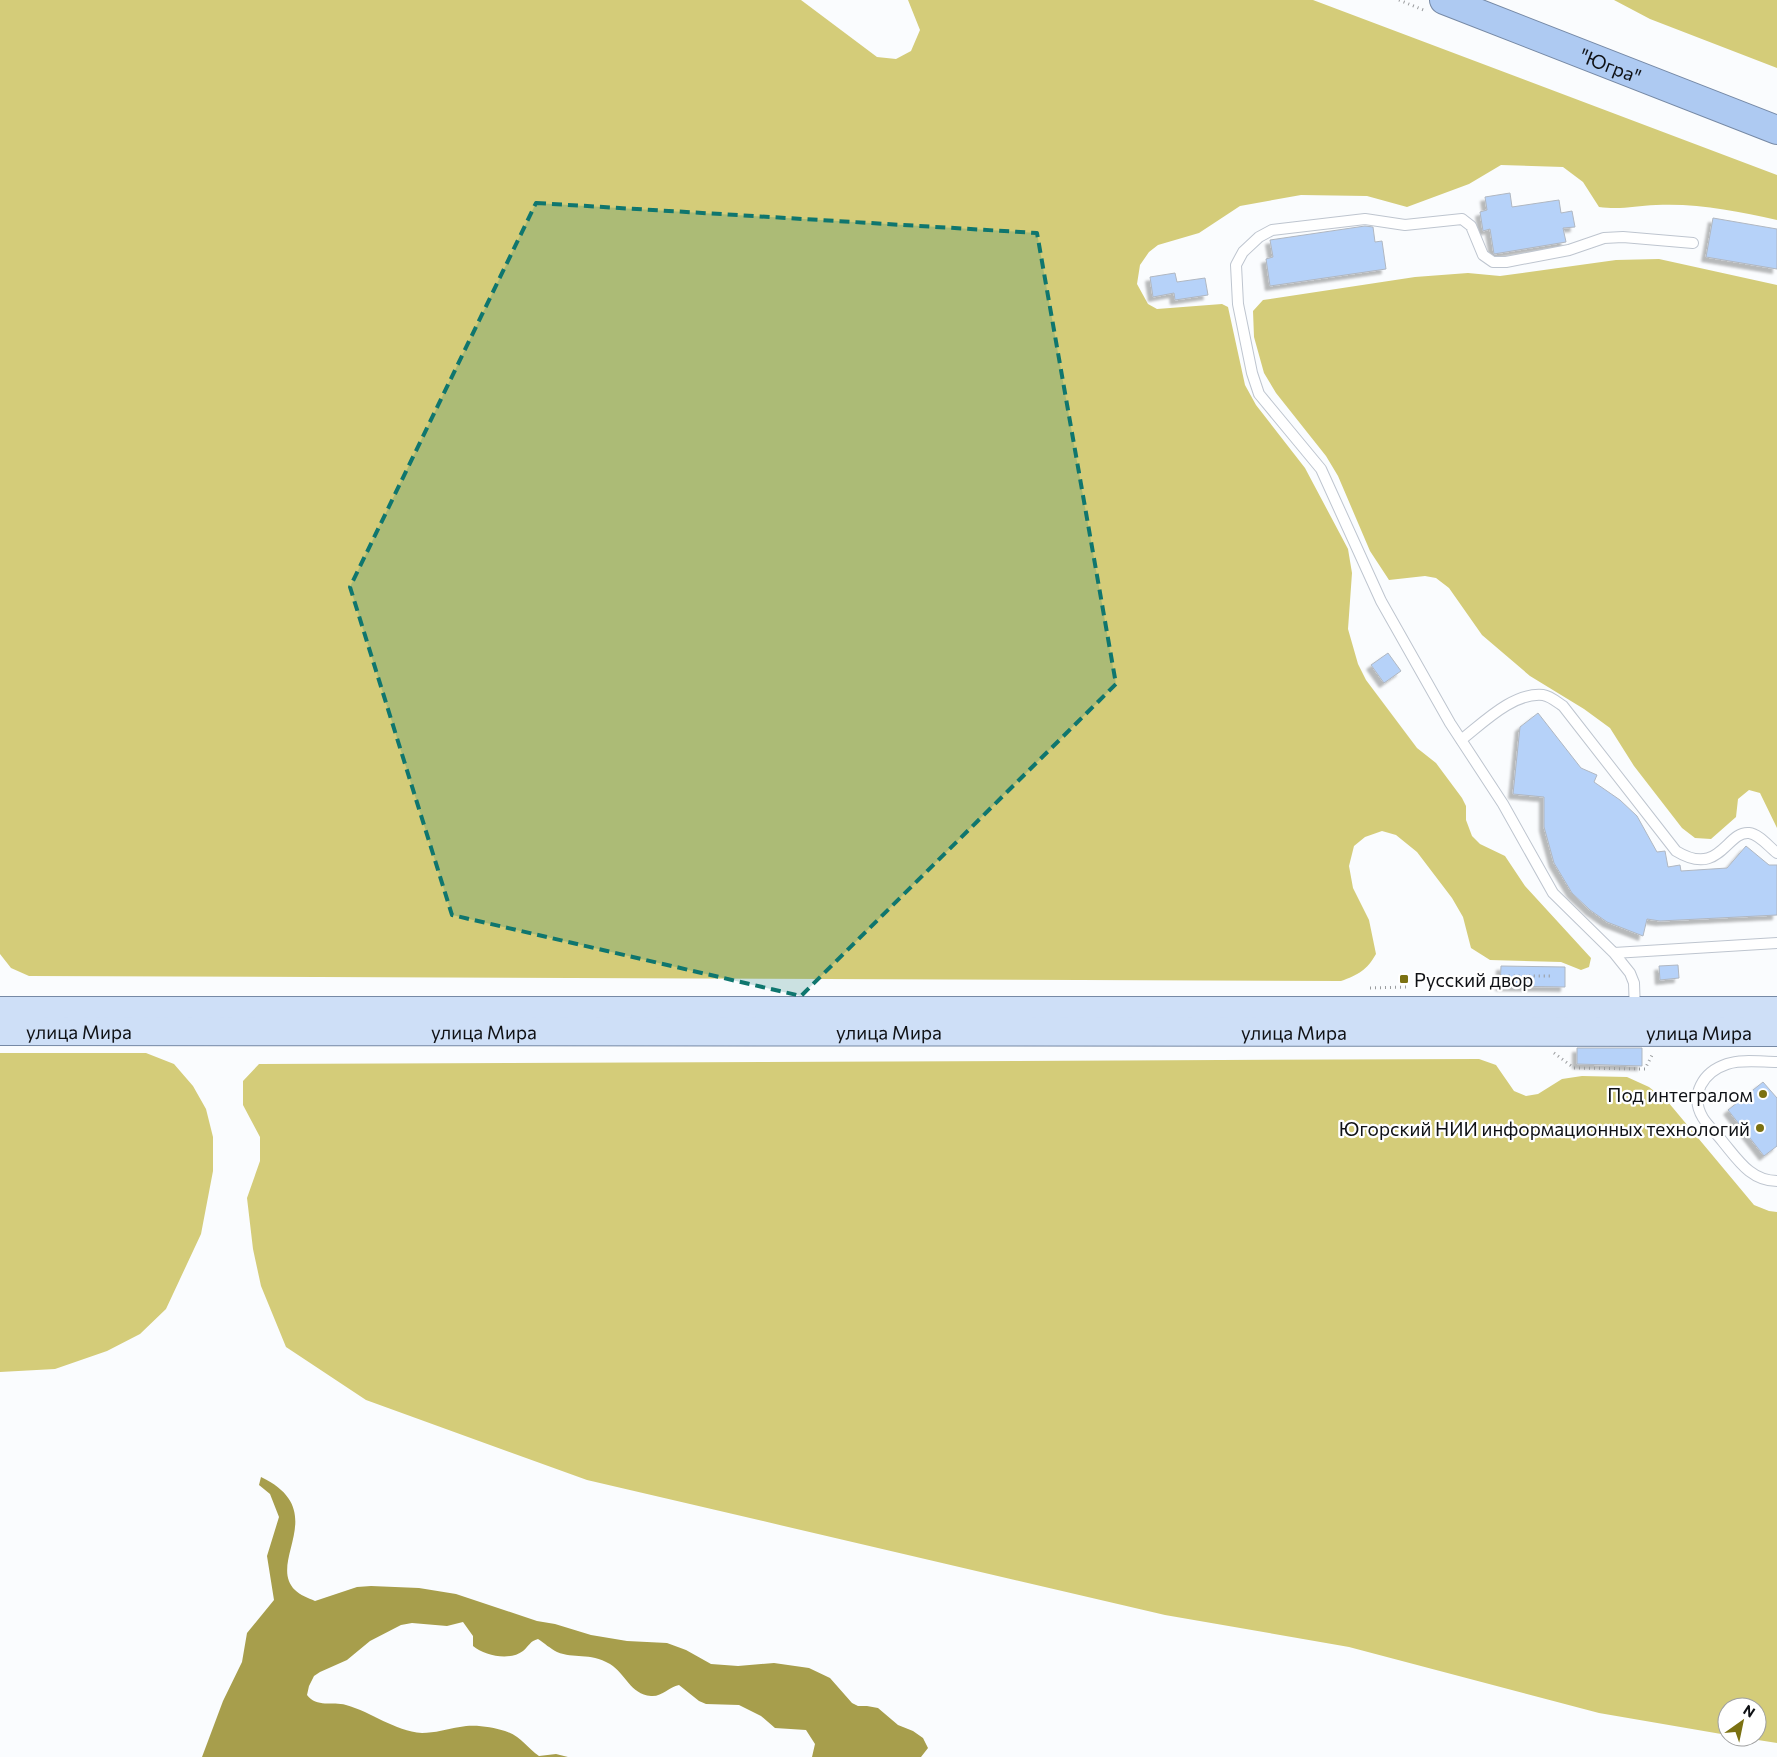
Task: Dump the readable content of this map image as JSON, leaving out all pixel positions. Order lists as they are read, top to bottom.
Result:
{
  "streets": {
    "highway": ["\"Югра\""],
    "main road": ["улица Мира"]
  },
  "places": {
    "transit": ["Русский двор"],
    "other": ["Под интегралом", "Югорский НИИ информационных технологий"]
  },
  "north": "top right"
}
